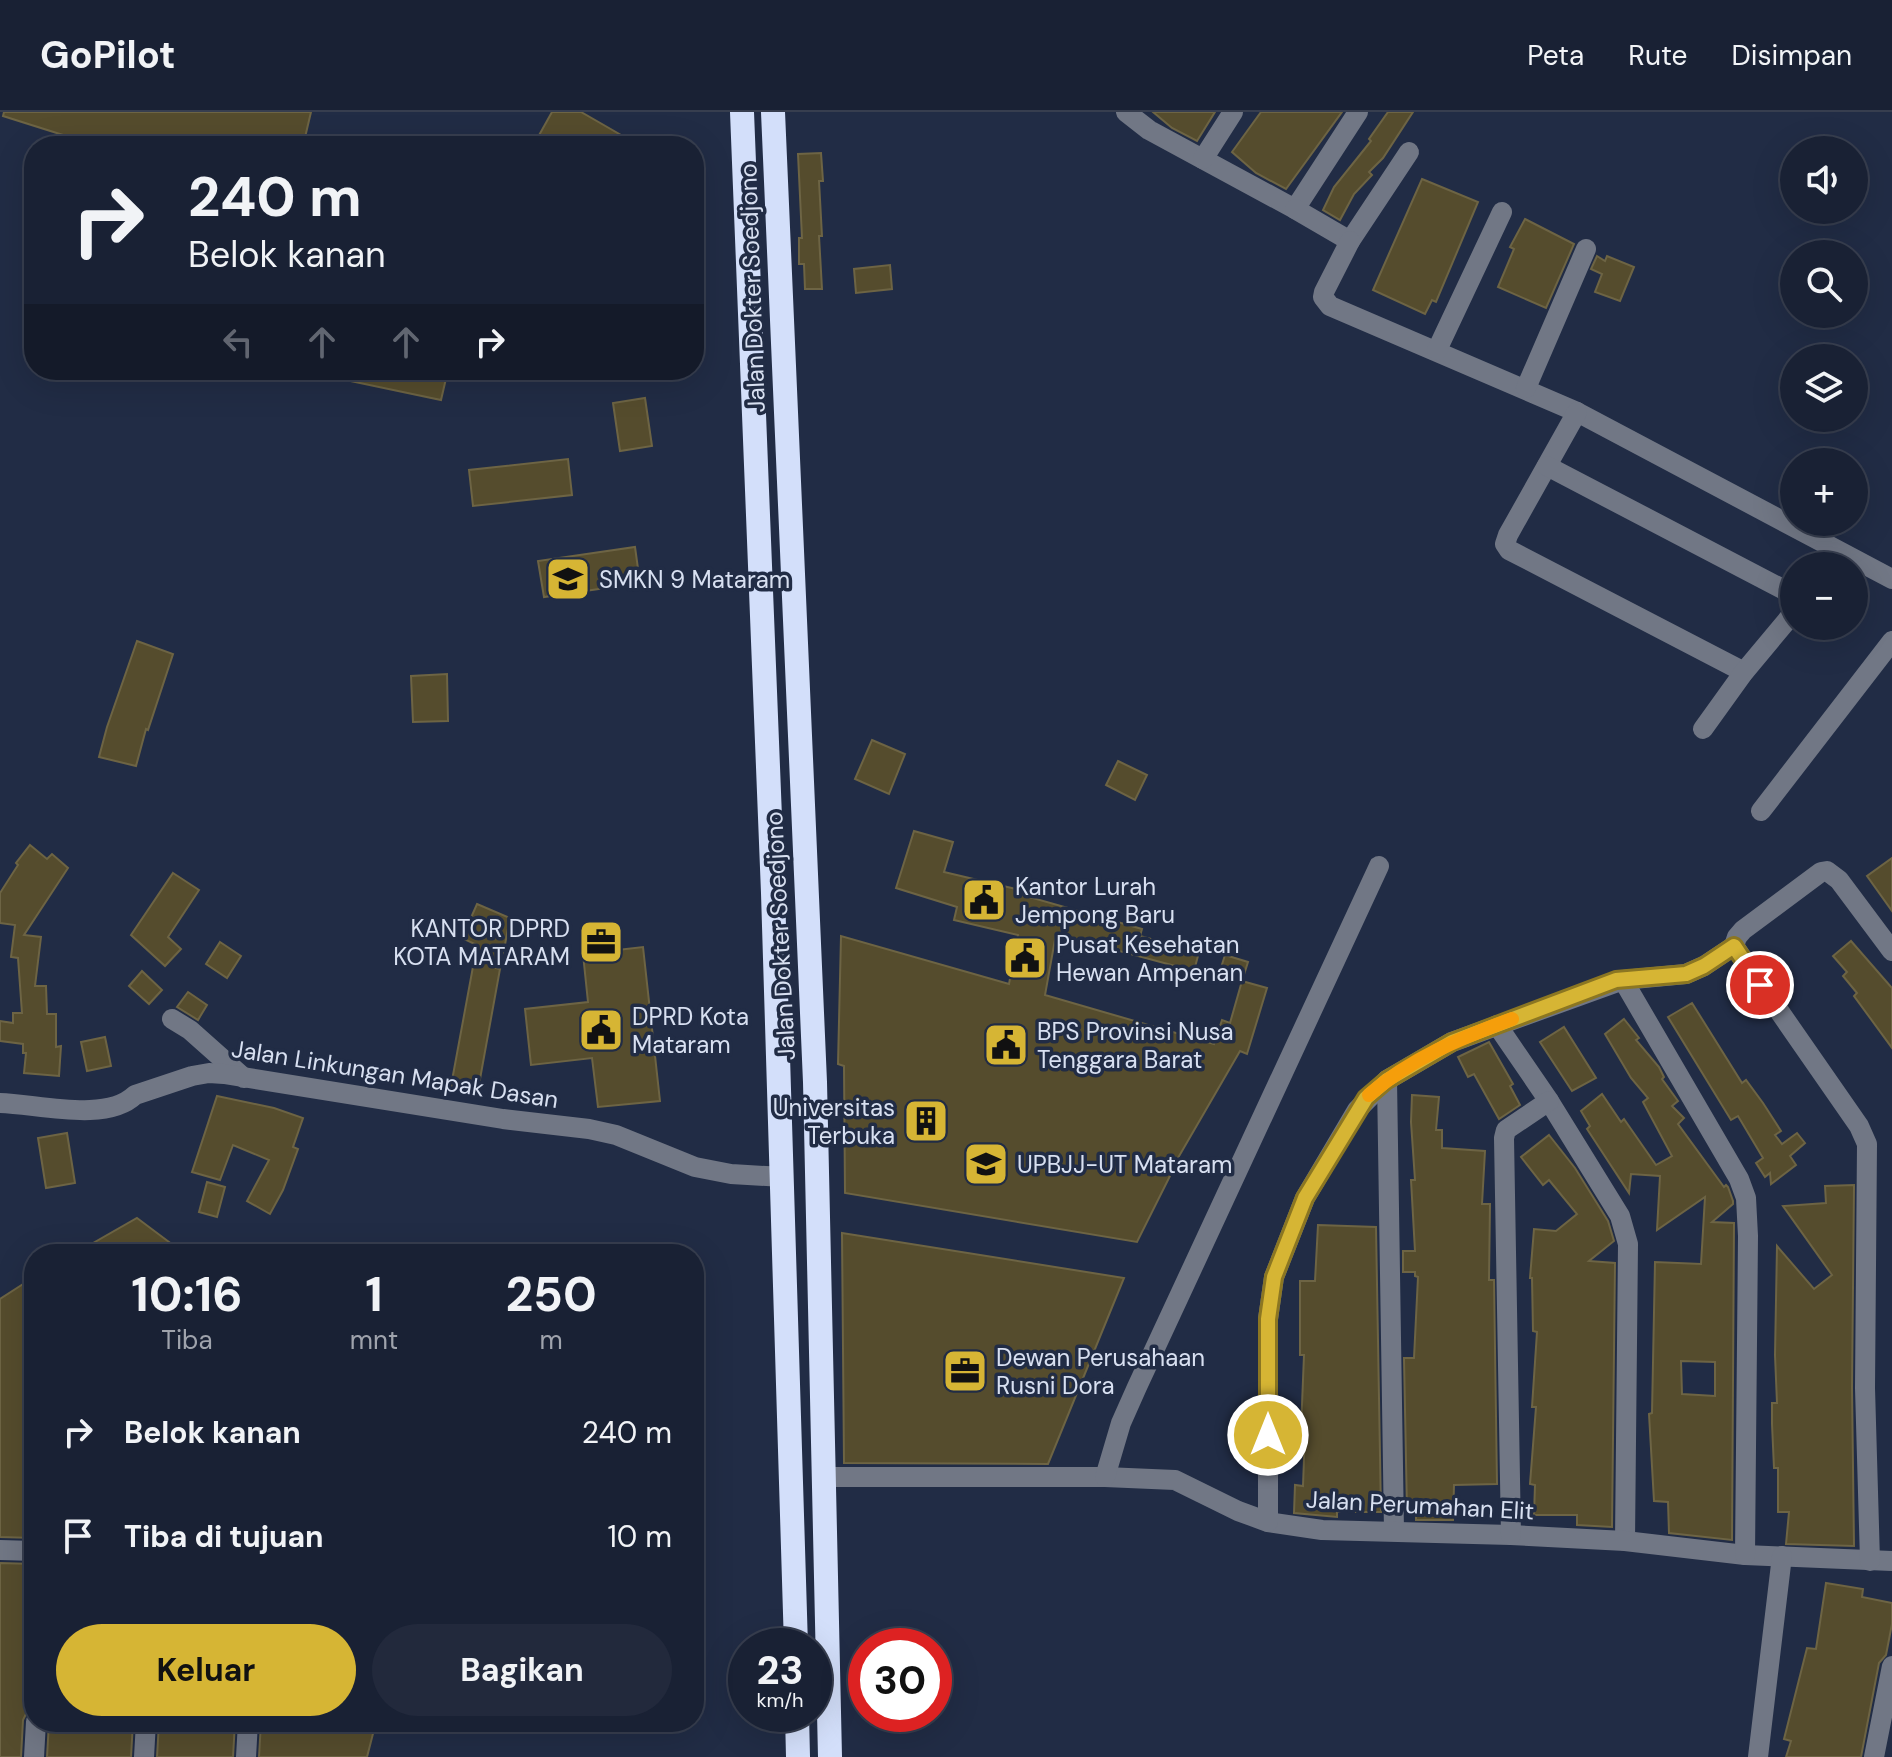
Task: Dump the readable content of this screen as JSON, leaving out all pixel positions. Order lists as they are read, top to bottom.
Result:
{
  "streets": {
    "highway": ["Jalan Dokter Soedjono"],
    "street": ["Jalan Linkungan Mapak Dasan", "Jalan Perumahan Elit"]
  },
  "crossings": [
    ["Jalan Dokter Soedjono", "Jalan Linkungan Mapak Dasan"],
    ["Jalan Dokter Soedjono", "Jalan Perumahan Elit"]
  ],
  "places": {
    "school or university": ["SMKN 9 Mataram", "UPBJJ-UT Mataram"],
    "public building": [
      "Kantor Lurah Jempong Baru",
      "Pusat Kesehatan Hewan Ampenan",
      "DPRD Kota Mataram",
      "BPS Provinsi Nusa Tenggara Barat"
    ],
    "office": ["KANTOR DPRD KOTA MATARAM", "Dewan Perusahaan Rusni Dora"],
    "building": ["Universitas Terbuka"]
  },
  "page": {
    "header": "GoPilot",
    "nav": ["Peta", "Rute", "Disimpan"],
    "map_buttons": ["+", "−"],
    "turn": ["240 m", "Belok kanan"],
    "eta": [
      "10:16",
      "Tiba",
      "1",
      "mnt",
      "250",
      "m"
    ],
    "list": [
      {
        "name": "Belok kanan",
        "value": "240 m"
      },
      {
        "name": "Tiba di tujuan",
        "value": "10 m"
      }
    ],
    "buttons": ["Keluar", "Bagikan"],
    "speed": "23 km/h",
    "limit": "30"
  }
}
